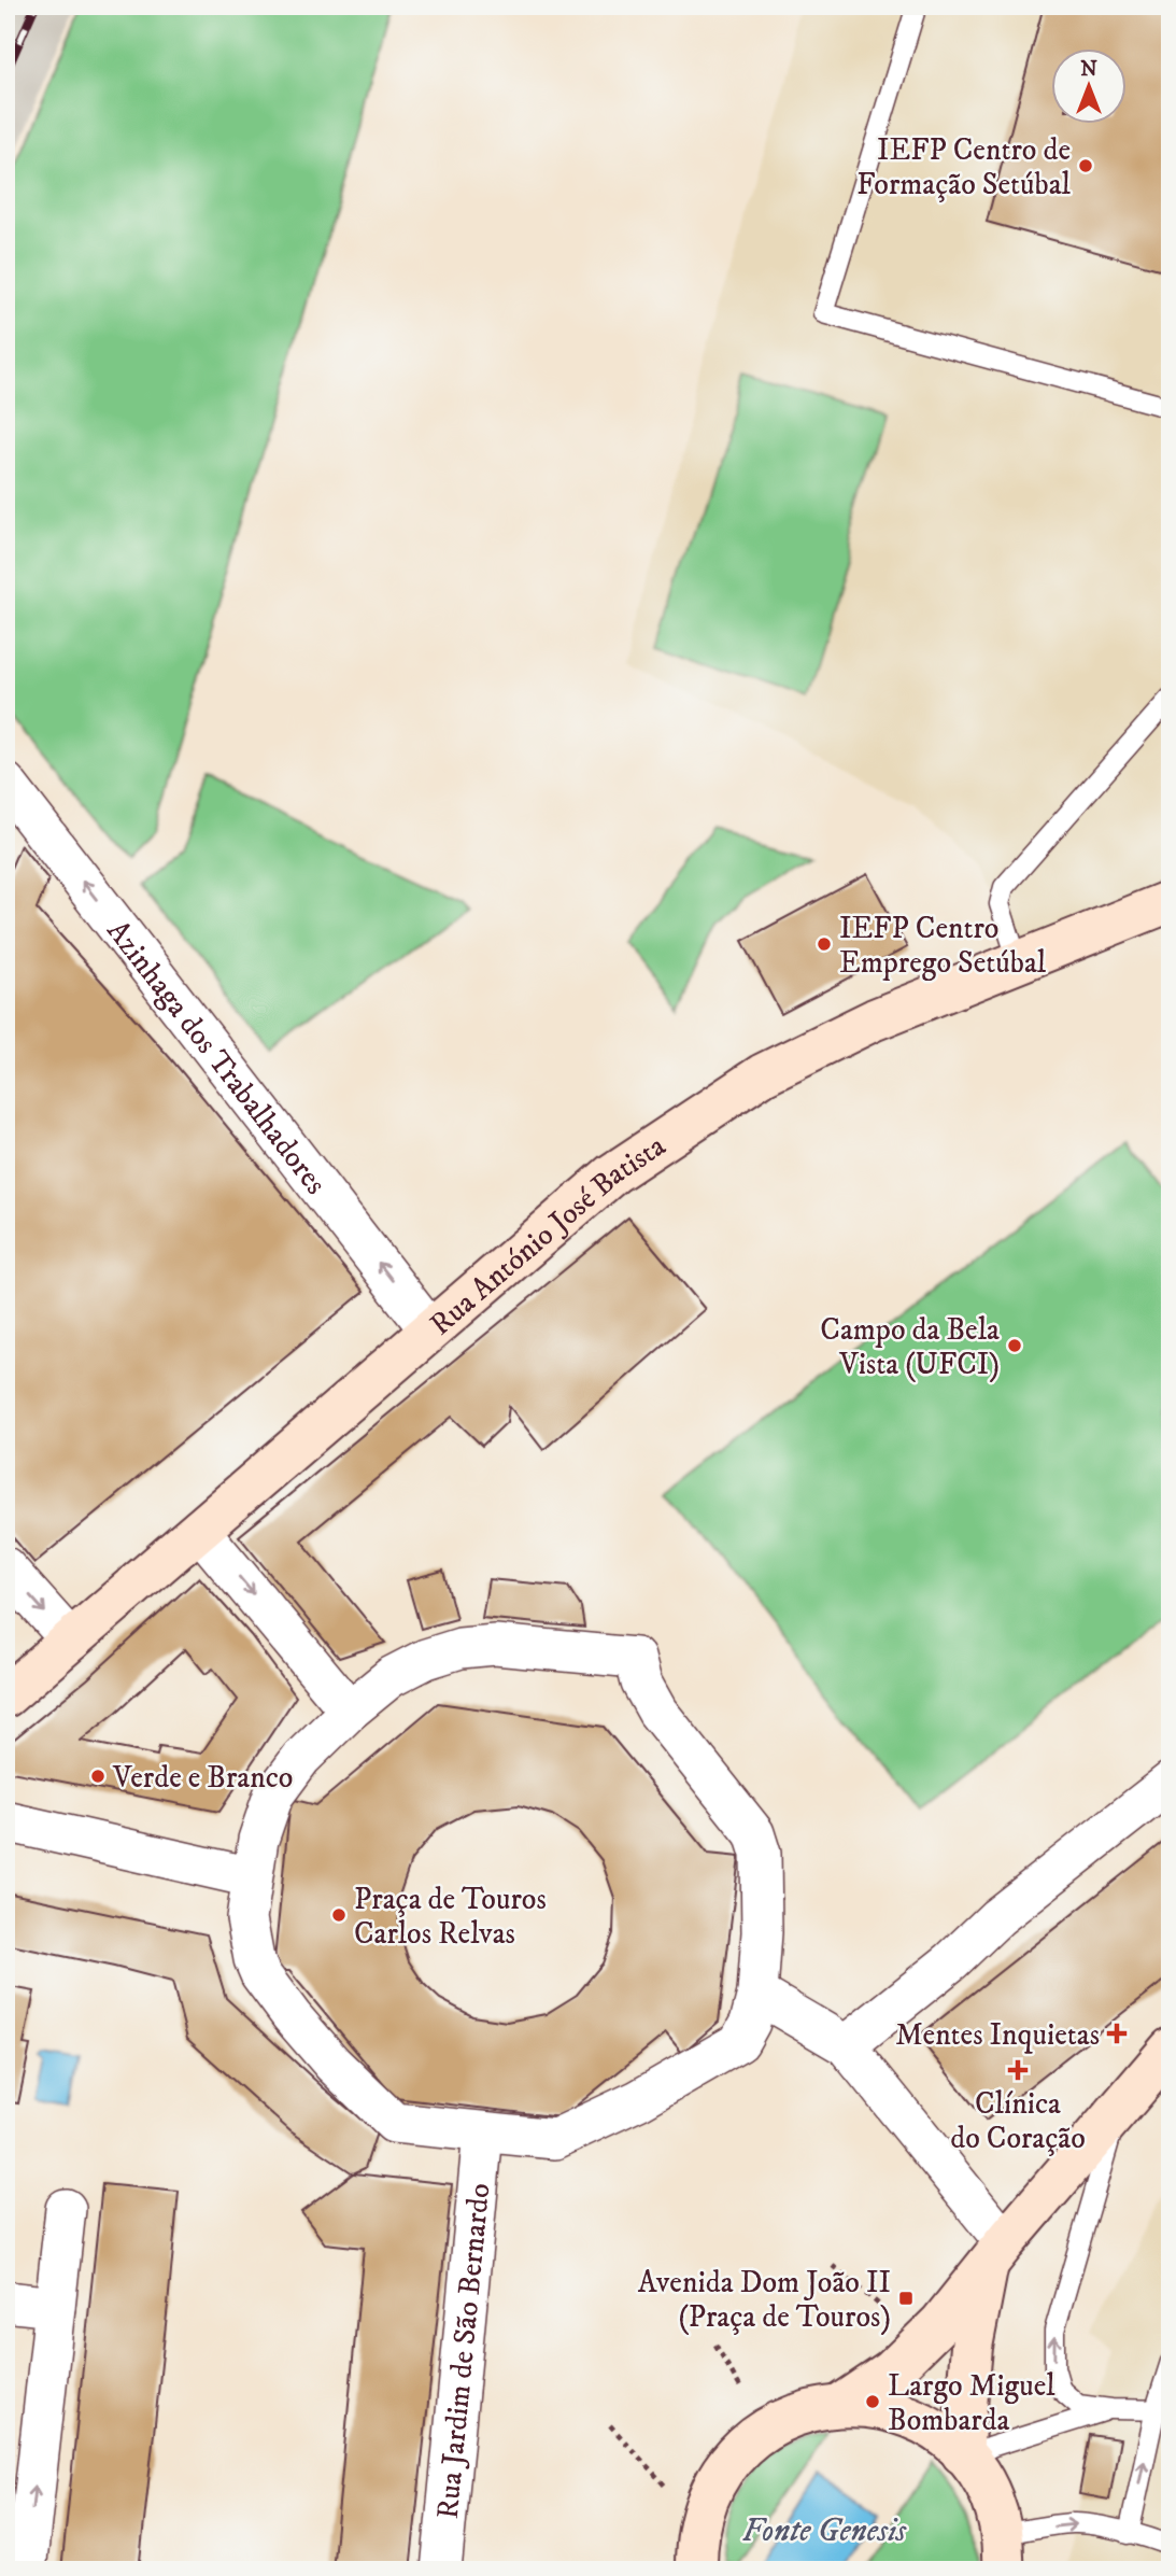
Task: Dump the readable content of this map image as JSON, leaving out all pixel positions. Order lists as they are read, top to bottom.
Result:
{
  "streets": {
    "main road": ["Rua António José Batista"],
    "street": ["Azinhaga dos Trabalhadores", "Rua Jardim de São Bernardo"]
  },
  "crossings": [
    ["Azinhaga dos Trabalhadores", "Rua António José Batista"]
  ],
  "one_way": ["Azinhaga dos Trabalhadores"],
  "water": ["Fonte Genesis"],
  "places": {
    "other": [
      "IEFP Centro de Formação Setúbal",
      "IEFP Centro Emprego Setúbal",
      "Campo da Bela Vista (UFCI)",
      "Verde e Branco",
      "Praça de Touros Carlos Relvas",
      "Largo Miguel Bombarda"
    ],
    "health": ["Mentes Inquietas", "Clínica do Coração"],
    "transit": ["Avenida Dom João II (Praça de Touros)"]
  },
  "north": "top"
}
